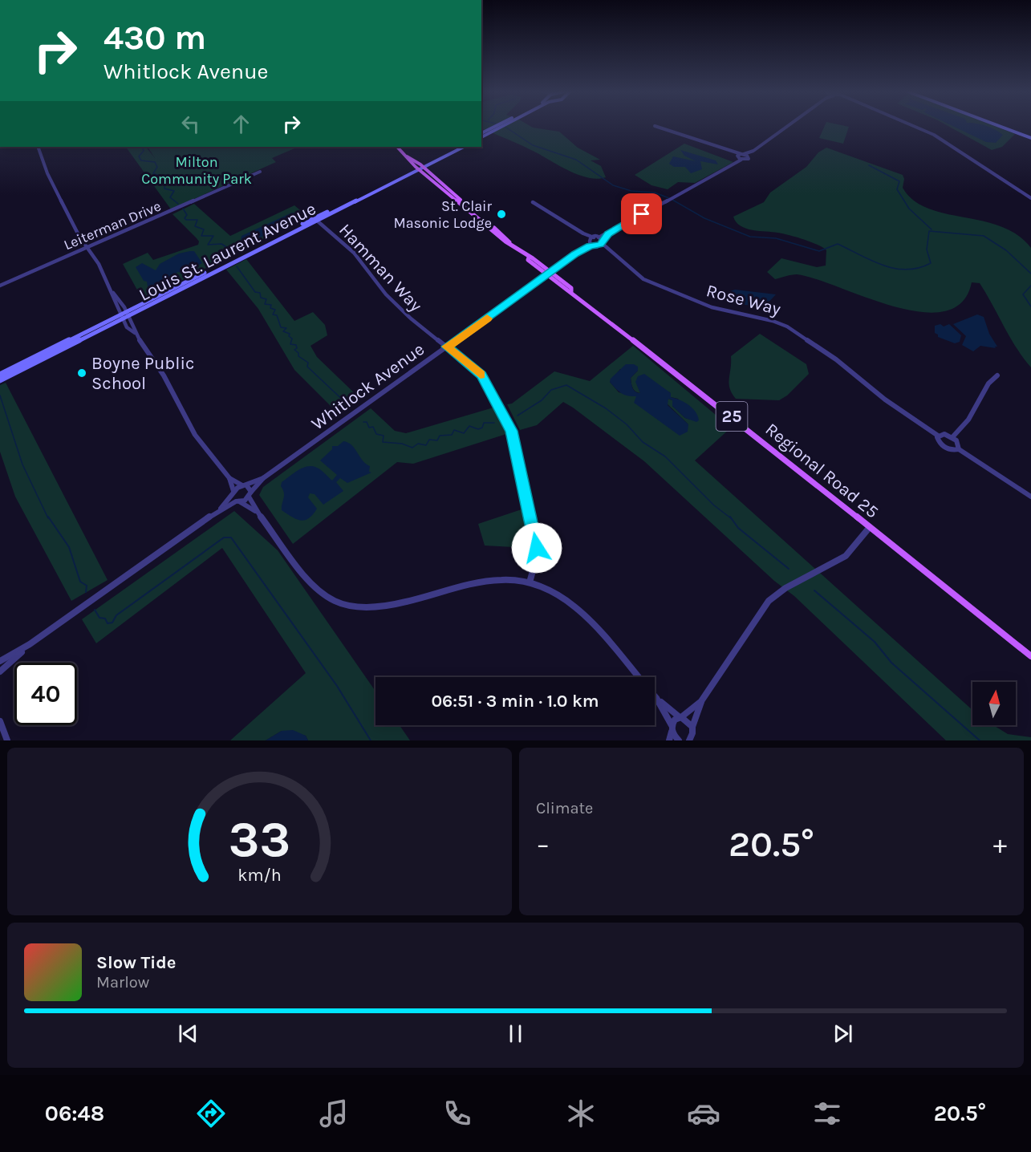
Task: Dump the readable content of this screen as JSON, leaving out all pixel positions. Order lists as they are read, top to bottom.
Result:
{
  "streets": {
    "main road": ["Louis St. Laurent Avenue", "25", "Regional Road 25"],
    "street": [
      "Leiterman Drive",
      "Hamman Way",
      "Rose Way",
      "Whitlock Avenue"
    ]
  },
  "crossings": [
    ["Louis St. Laurent Avenue", "Hamman Way"],
    ["Louis St. Laurent Avenue", "Regional Road 25"],
    ["Hamman Way", "Whitlock Avenue"],
    ["Rose Way", "Whitlock Avenue"],
    ["Whitlock Avenue", "Regional Road 25"]
  ],
  "parks": ["Milton Community Park"],
  "places": ["St. Clair Masonic Lodge", "Boyne Public School"],
  "north": "top",
  "page": {
    "turn": ["430 m", "Whitlock Avenue"],
    "limit": "40",
    "trip": "06:51 · 3 min · 1.0 km",
    "tile": "Climate",
    "heat": ["−", "20.5°", "+"],
    "song": ["Slow Tide", "Marlow"],
    "tabs": ["06:48", "20.5°"],
    "gauge": ["33", "km/h"]
  }
}
